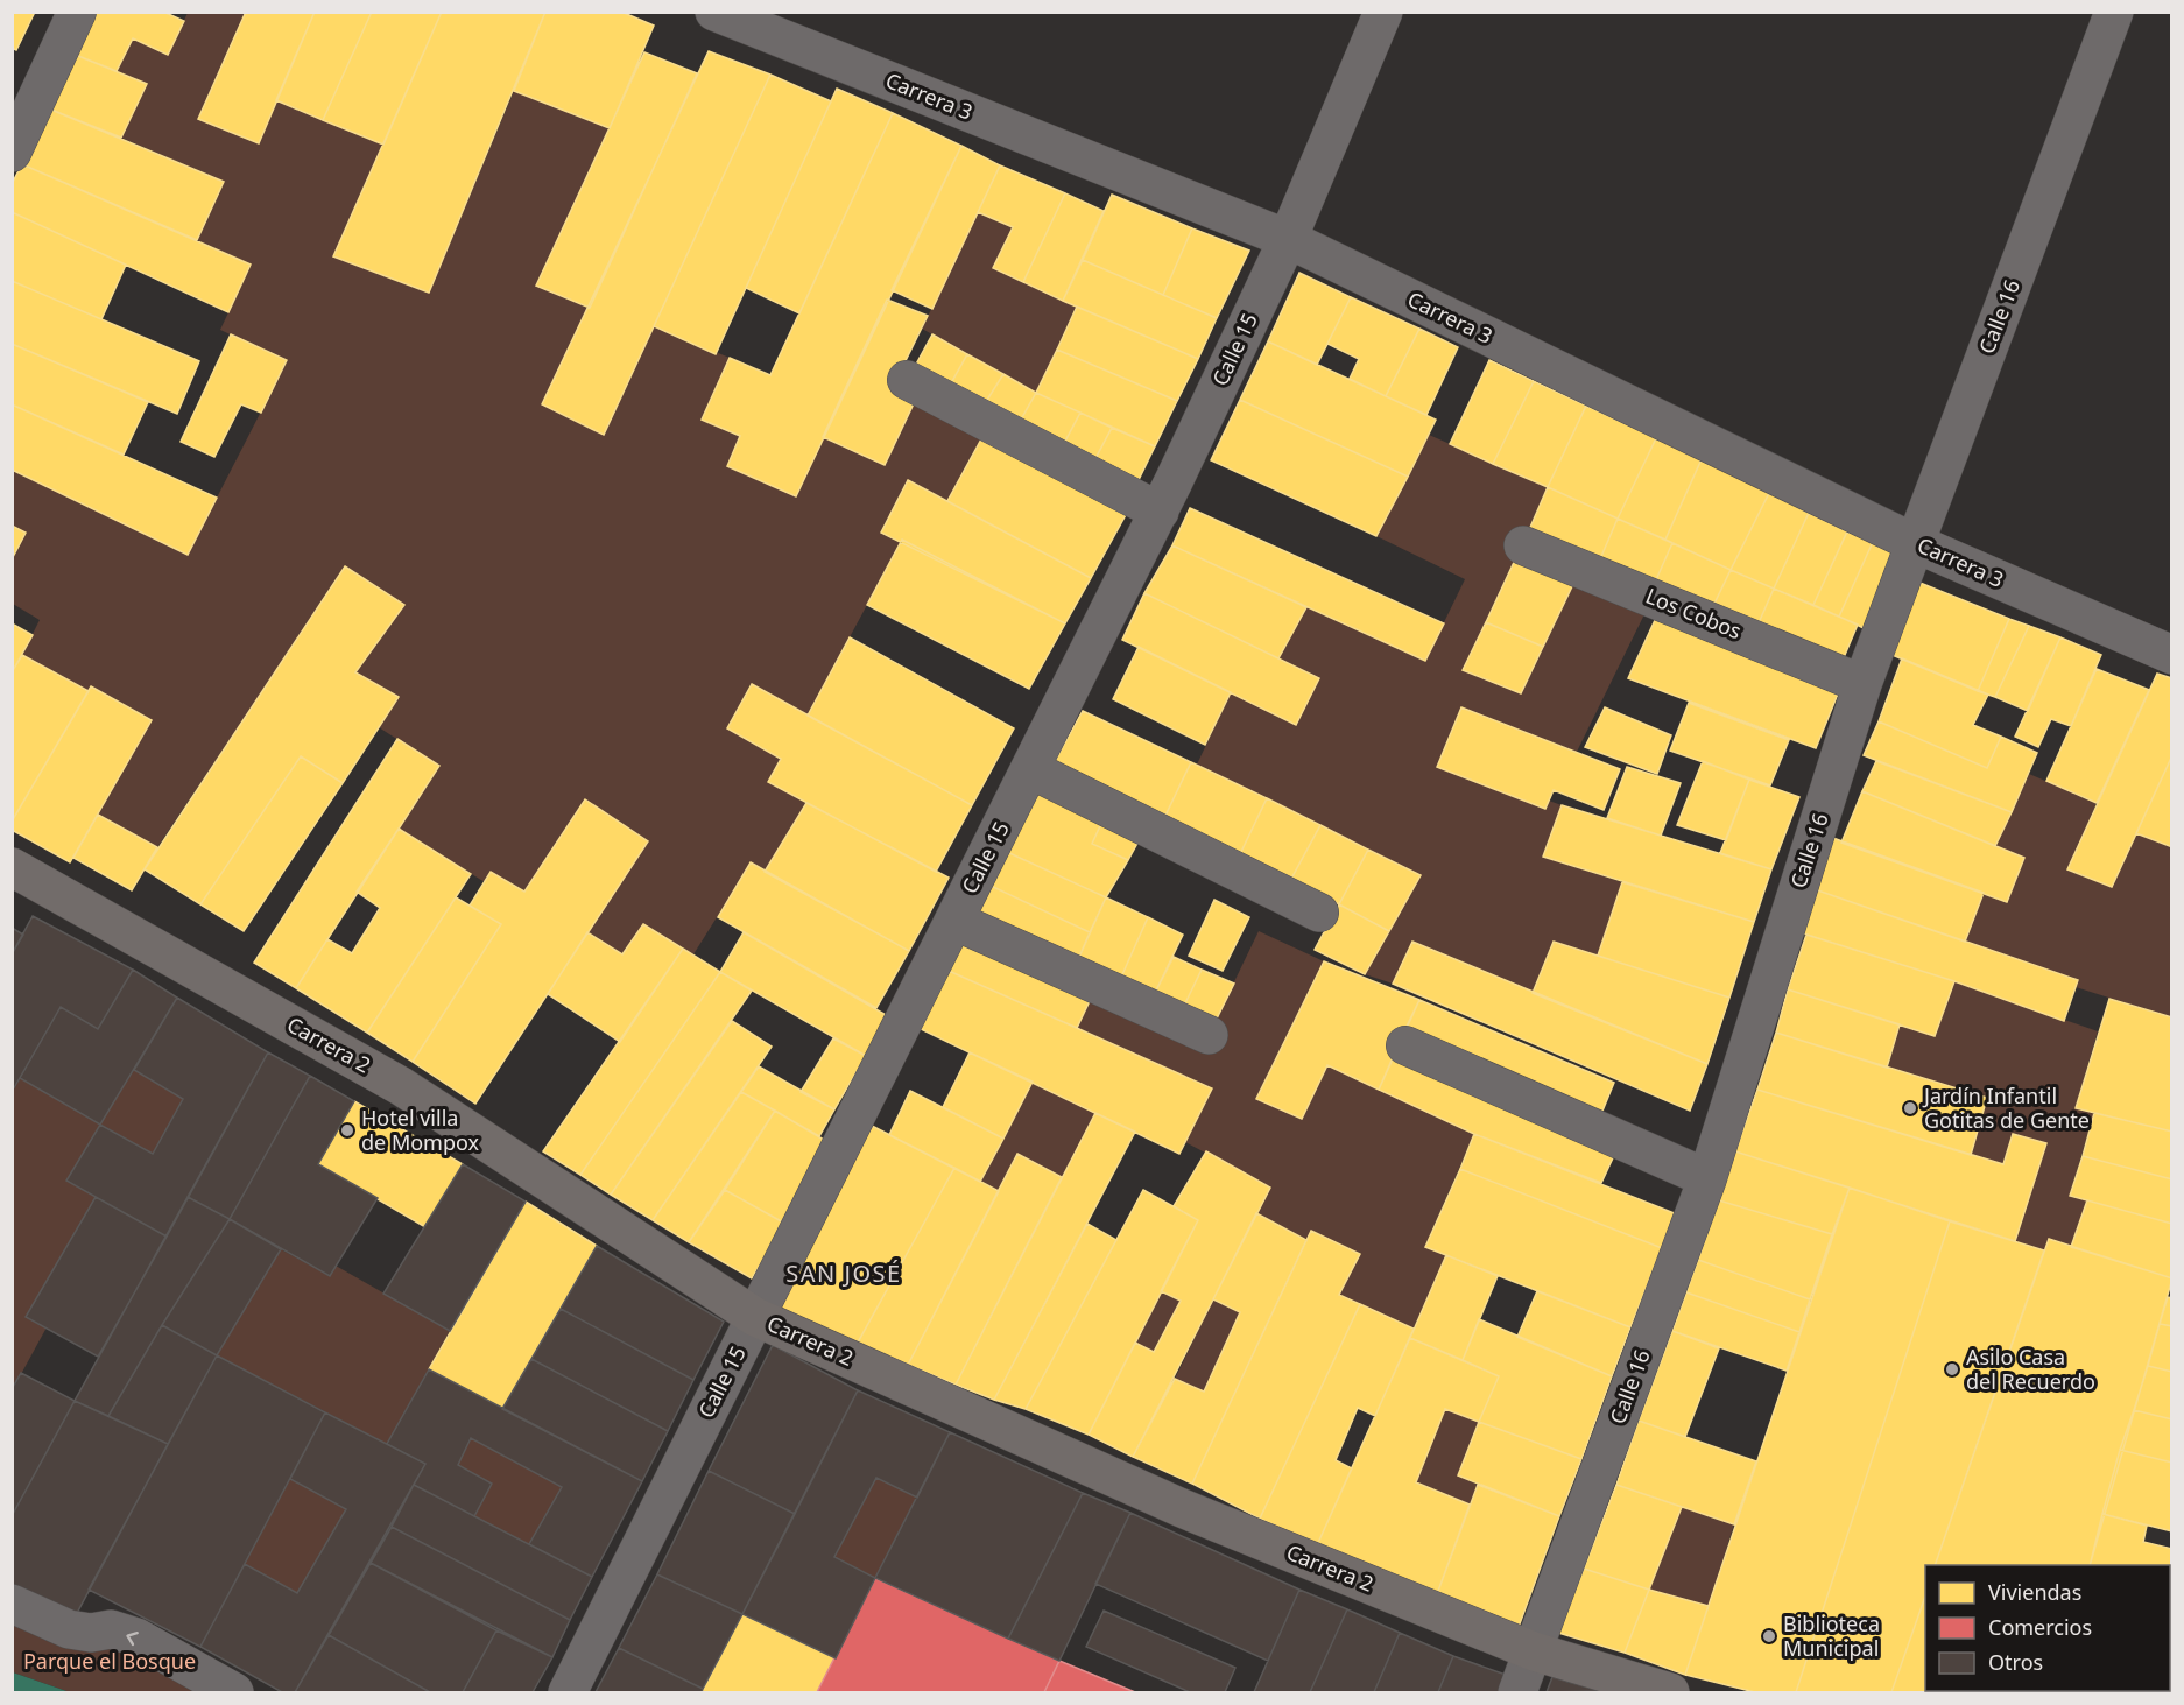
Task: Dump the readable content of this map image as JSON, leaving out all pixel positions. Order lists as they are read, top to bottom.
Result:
{
  "streets": {
    "main road": ["Carrera 2"],
    "street": [
      "Carrera 3",
      "Calle 16",
      "Calle 15",
      "Los Cobos"
    ]
  },
  "crossings": [
    ["Carrera 3", "Calle 16"],
    ["Carrera 3", "Calle 15"],
    ["Calle 16", "Los Cobos"],
    ["Calle 16", "Carrera 2"],
    ["Calle 15", "Carrera 2"]
  ],
  "districts": ["SAN JOSÉ"],
  "parks": ["Parque el Bosque"],
  "places": [
    "Jardín Infantil Gotitas de Gente",
    "Hotel villa de Mompox",
    "Asilo Casa del Recuerdo",
    "Biblioteca Municipal"
  ],
  "legend": ["Viviendas", "Comercios", "Otros"]
}
